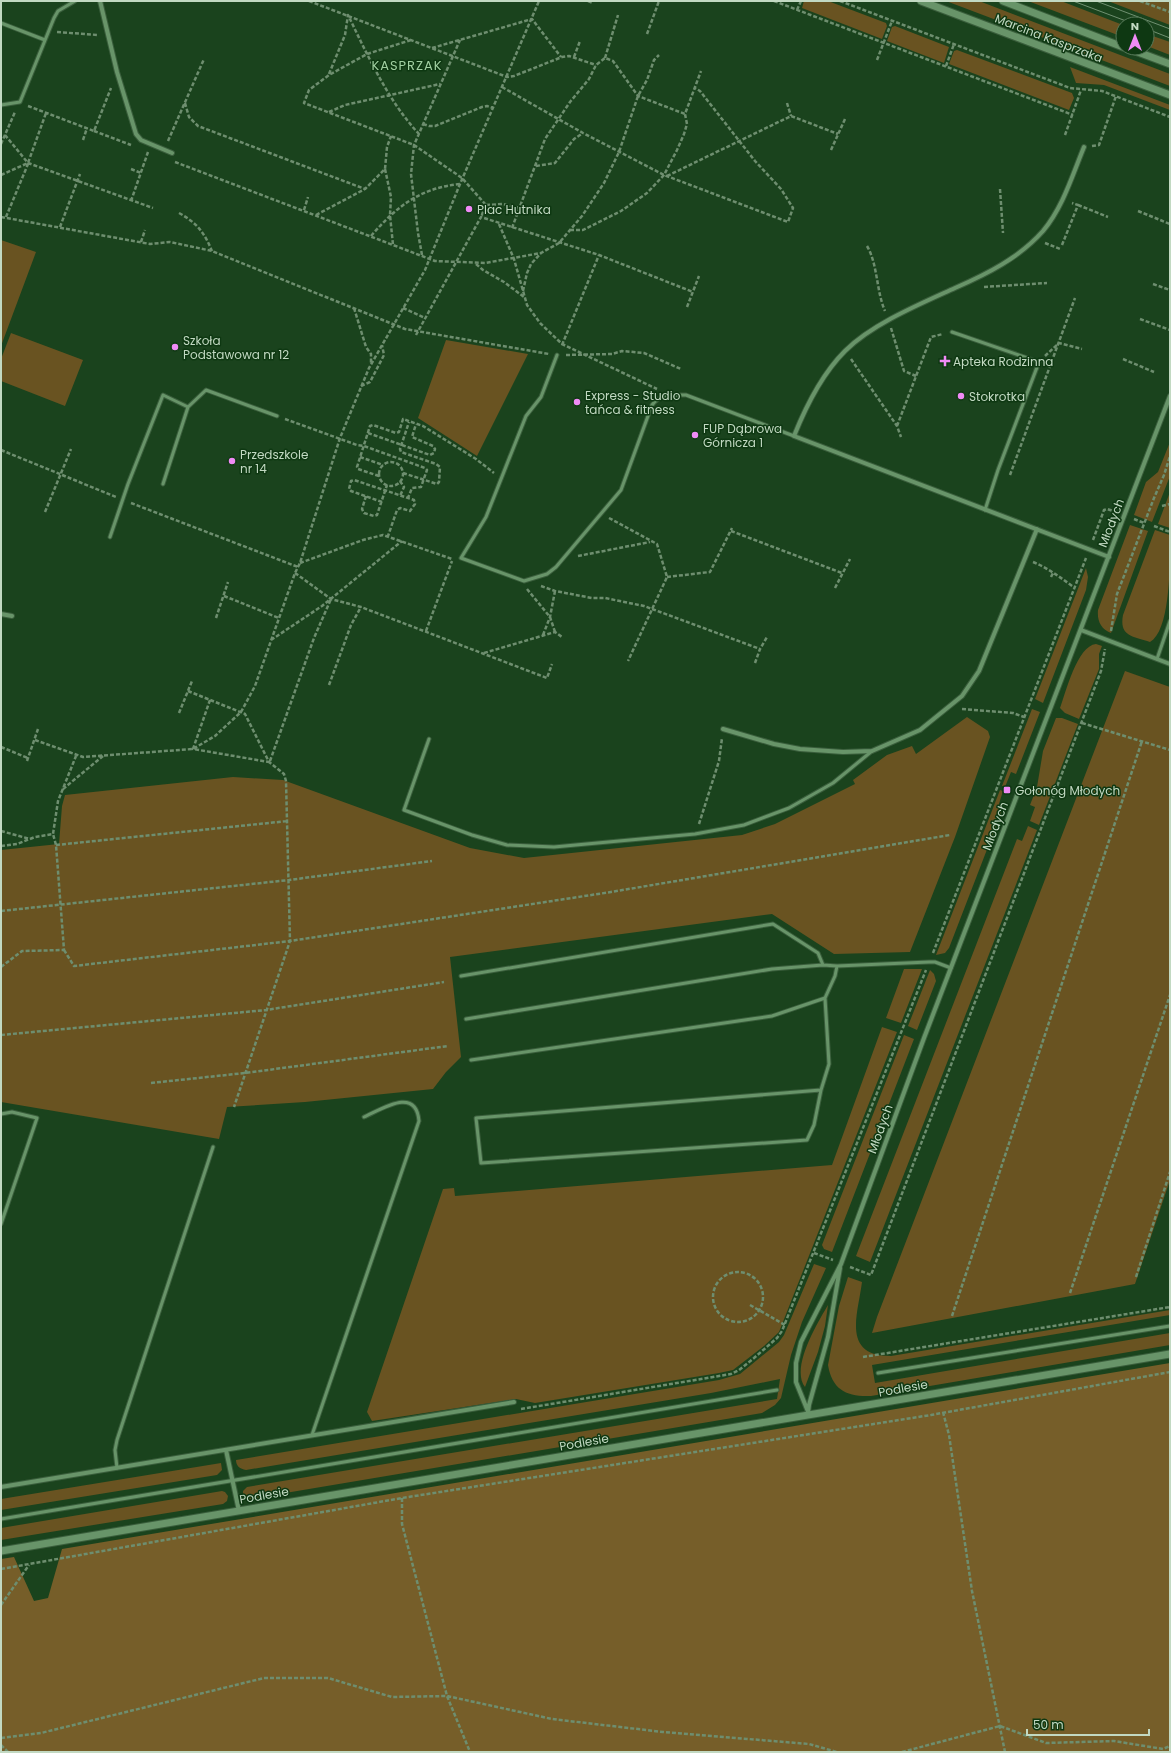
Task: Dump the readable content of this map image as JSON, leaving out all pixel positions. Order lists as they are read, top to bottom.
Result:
{
  "streets": {
    "street": ["Marcina Kasprzaka", "Młodych", "Podlesie"]
  },
  "crossings": [
    ["Młodych", "Podlesie"]
  ],
  "districts": ["KASPRZAK"],
  "places": {
    "other": [
      "Plac Hutnika",
      "Szkoła Podstawowa nr 12",
      "Stokrotka",
      "Express - Studio tańca & fitness",
      "FUP Dąbrowa Górnicza 1",
      "Przedszkole nr 14"
    ],
    "health": ["Apteka Rodzinna"],
    "transit": ["Gołonóg Młodych"]
  },
  "scale_bar": "50 m",
  "north": "top"
}
